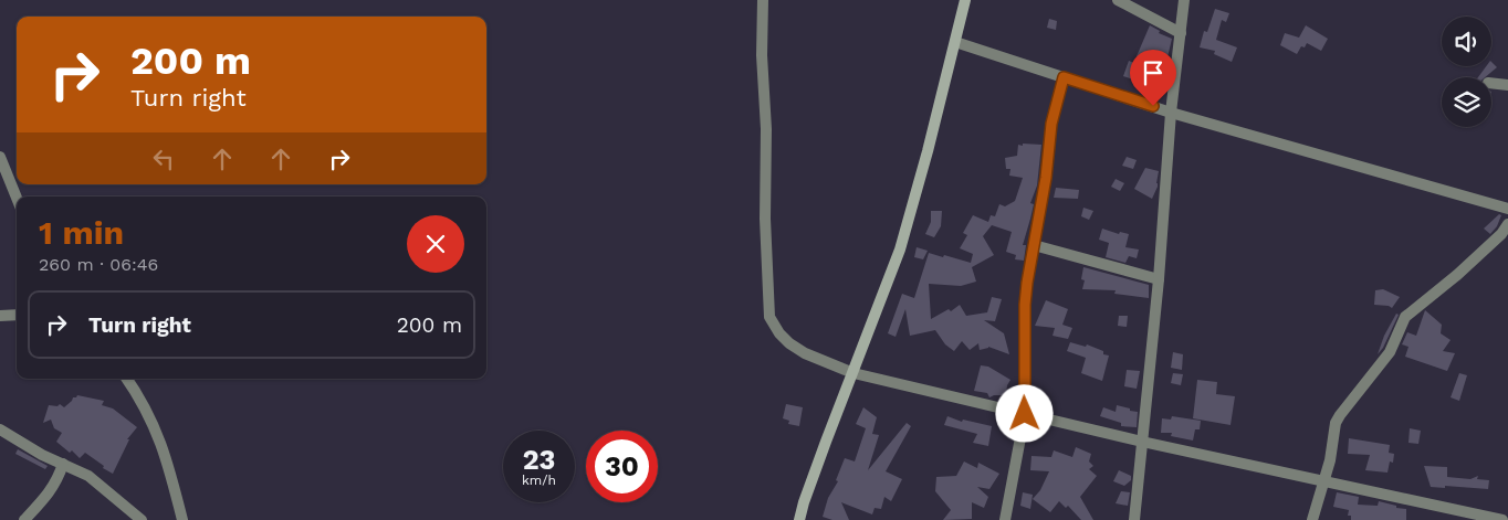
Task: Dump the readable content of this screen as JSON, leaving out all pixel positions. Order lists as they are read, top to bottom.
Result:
{
  "page": {
    "turn": ["200 m", "Turn right"],
    "heading": ["1 min", "260 m · 06:46"],
    "list": [
      {
        "name": "Turn right",
        "value": "200 m"
      }
    ],
    "speed": "23 km/h",
    "limit": "30"
  }
}
